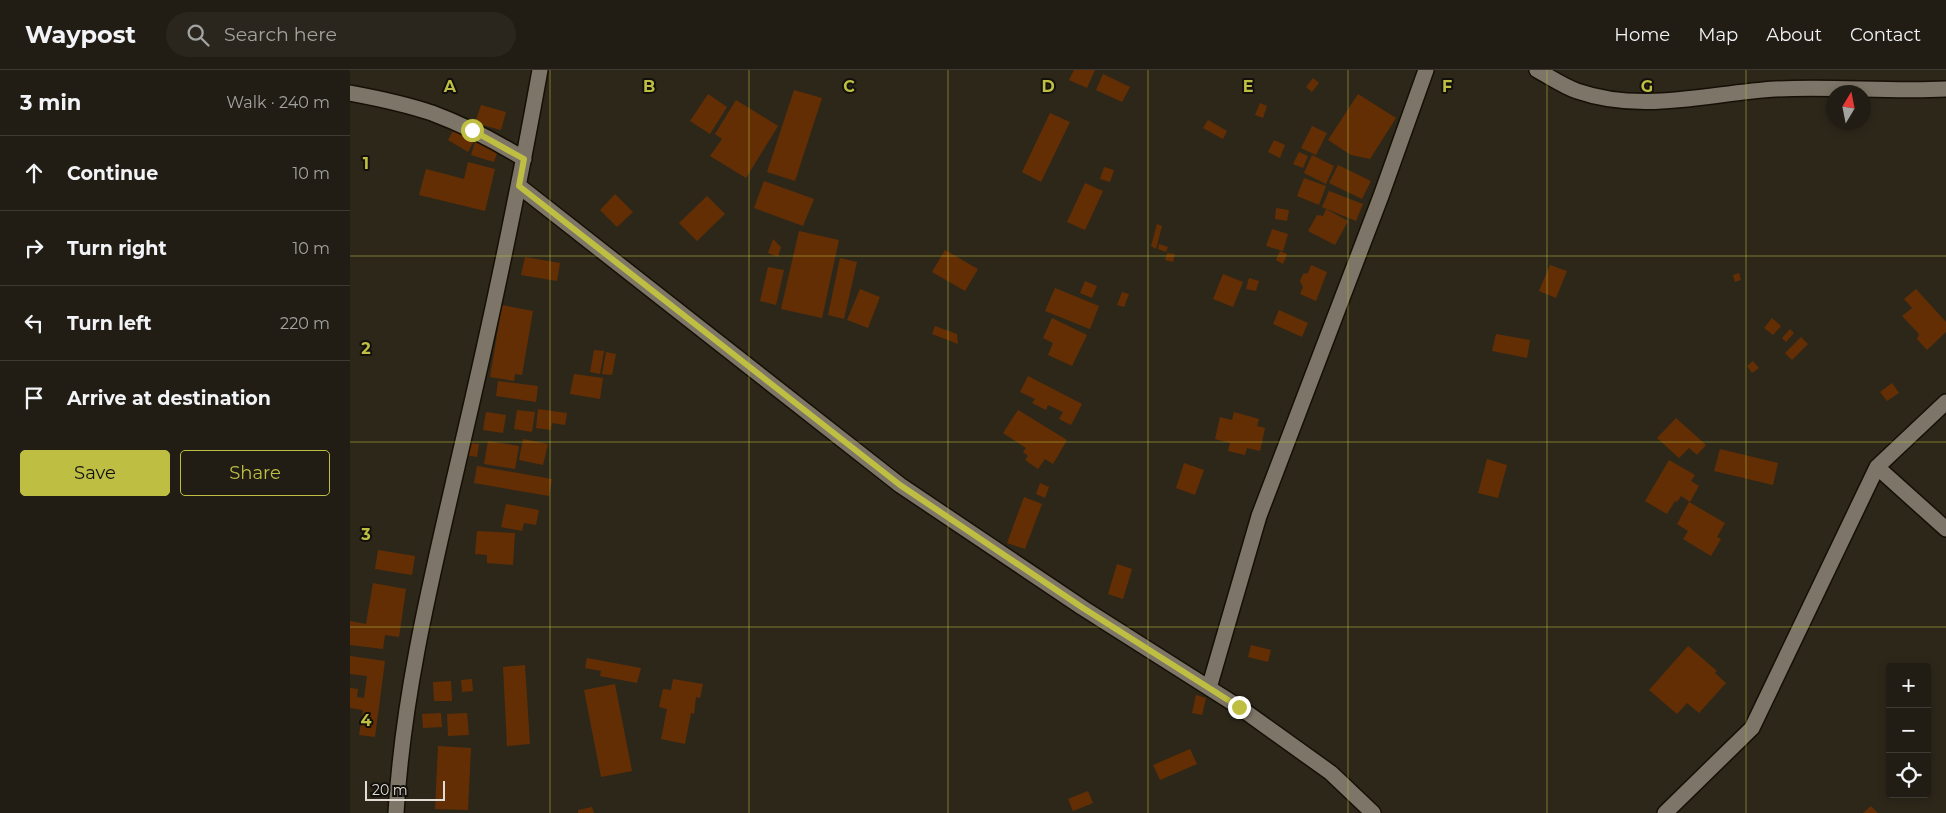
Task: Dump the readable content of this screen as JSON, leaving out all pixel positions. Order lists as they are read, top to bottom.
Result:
{
  "scale_bar": "20 m",
  "north": "top",
  "page": {
    "header": "Waypost",
    "search": "Search here",
    "nav": [
      "Home",
      "Map",
      "About",
      "Contact"
    ],
    "heading": ["3 min", "Walk · 240 m"],
    "list": [
      ["Continue", "10 m"],
      ["Turn right", "10 m"],
      ["Turn left", "220 m"],
      "Arrive at destination"
    ],
    "buttons": ["Save", "Share"],
    "map_buttons": ["+", "−"],
    "scale": "20 m"
  },
  "grid": {
    "columns": [
      "A",
      "B",
      "C",
      "D",
      "E",
      "F",
      "G"
    ],
    "rows": [
      "1",
      "2",
      "3",
      "4"
    ]
  }
}
